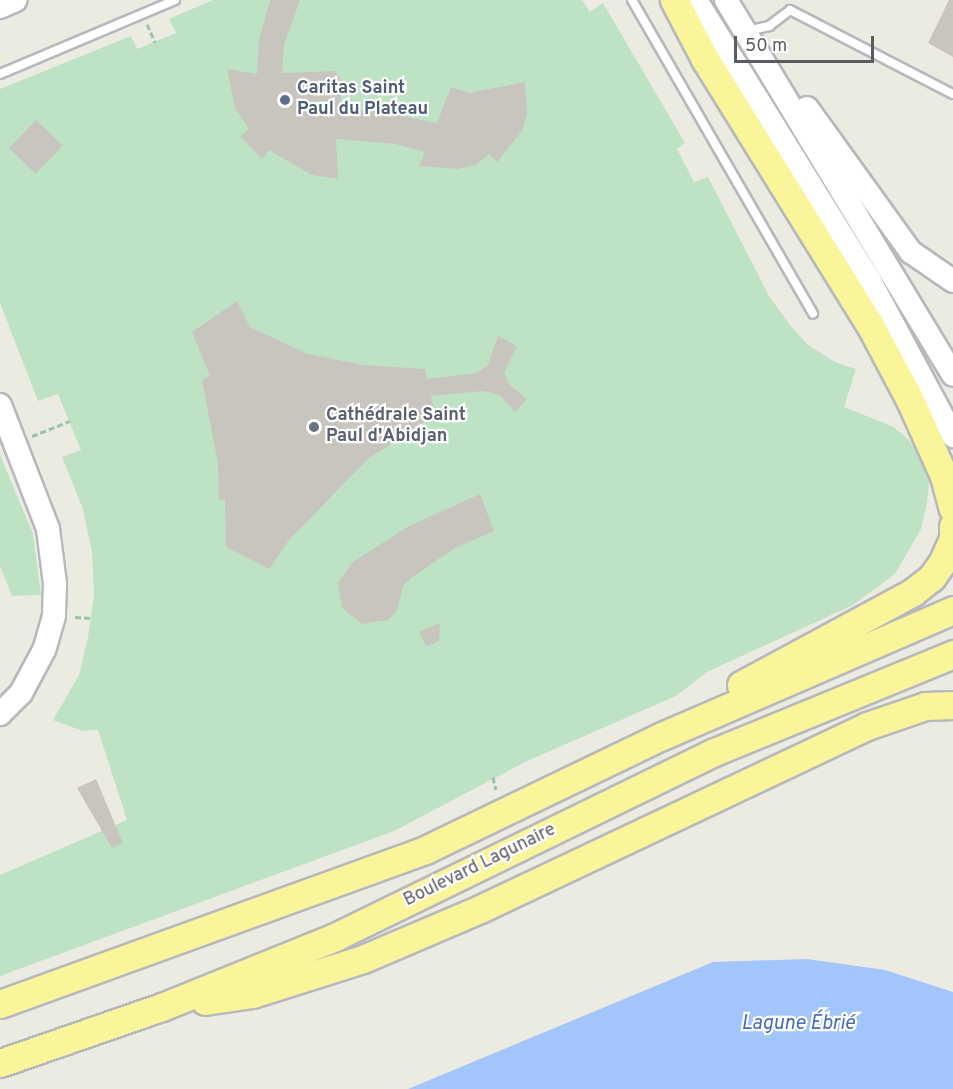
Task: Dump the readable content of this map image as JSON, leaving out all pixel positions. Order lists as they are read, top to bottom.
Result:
{
  "streets": {
    "highway": ["Boulevard Lagunaire"]
  },
  "water": ["Lagune Ébrié"],
  "places": ["Caritas Saint Paul du Plateau", "Cathédrale Saint Paul d'Abidjan"],
  "scale_bar": "50 m"
}
